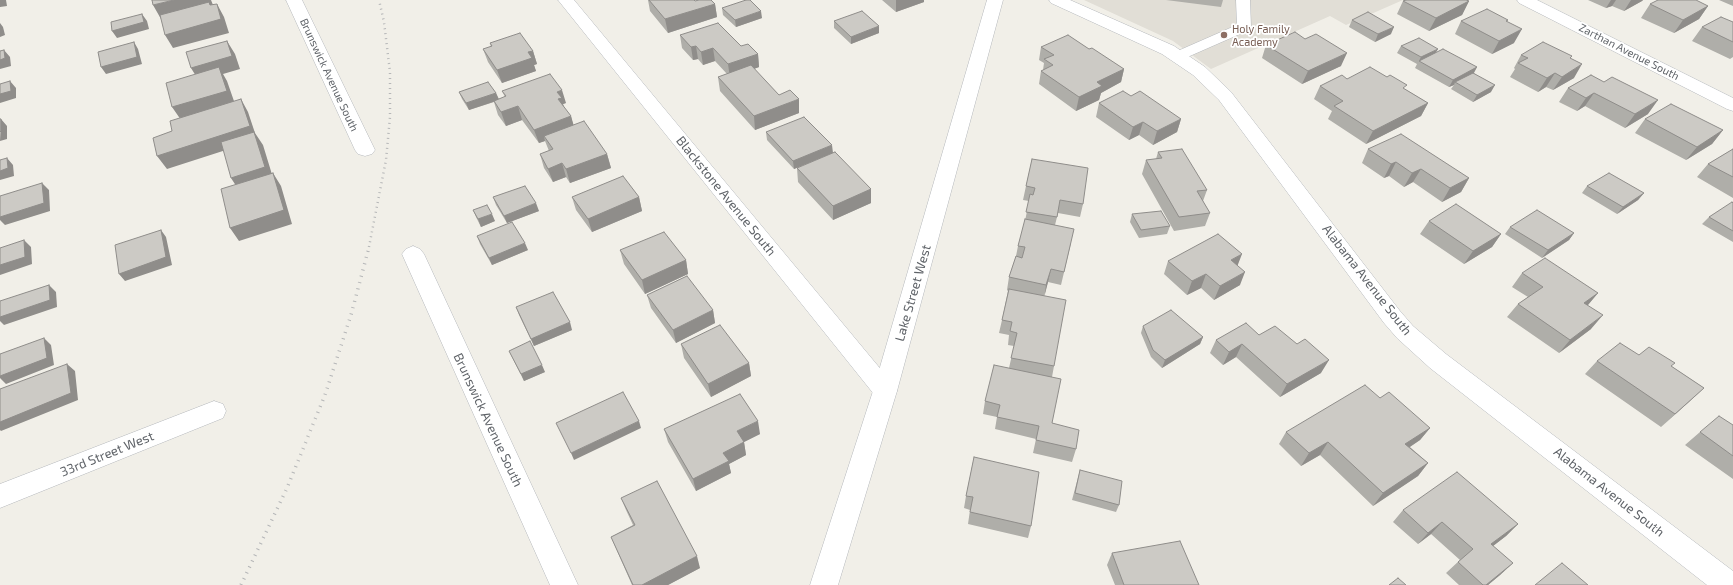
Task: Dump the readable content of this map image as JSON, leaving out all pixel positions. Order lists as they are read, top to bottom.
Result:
{
  "streets": {
    "street": [
      "Zarthan Avenue South",
      "Brunswick Avenue South",
      "Blackstone Avenue South",
      "Alabama Avenue South",
      "Lake Street West",
      "33rd Street West"
    ]
  },
  "crossings": [
    ["Blackstone Avenue South", "Lake Street West"]
  ],
  "places": ["Holy Family Academy"]
}
